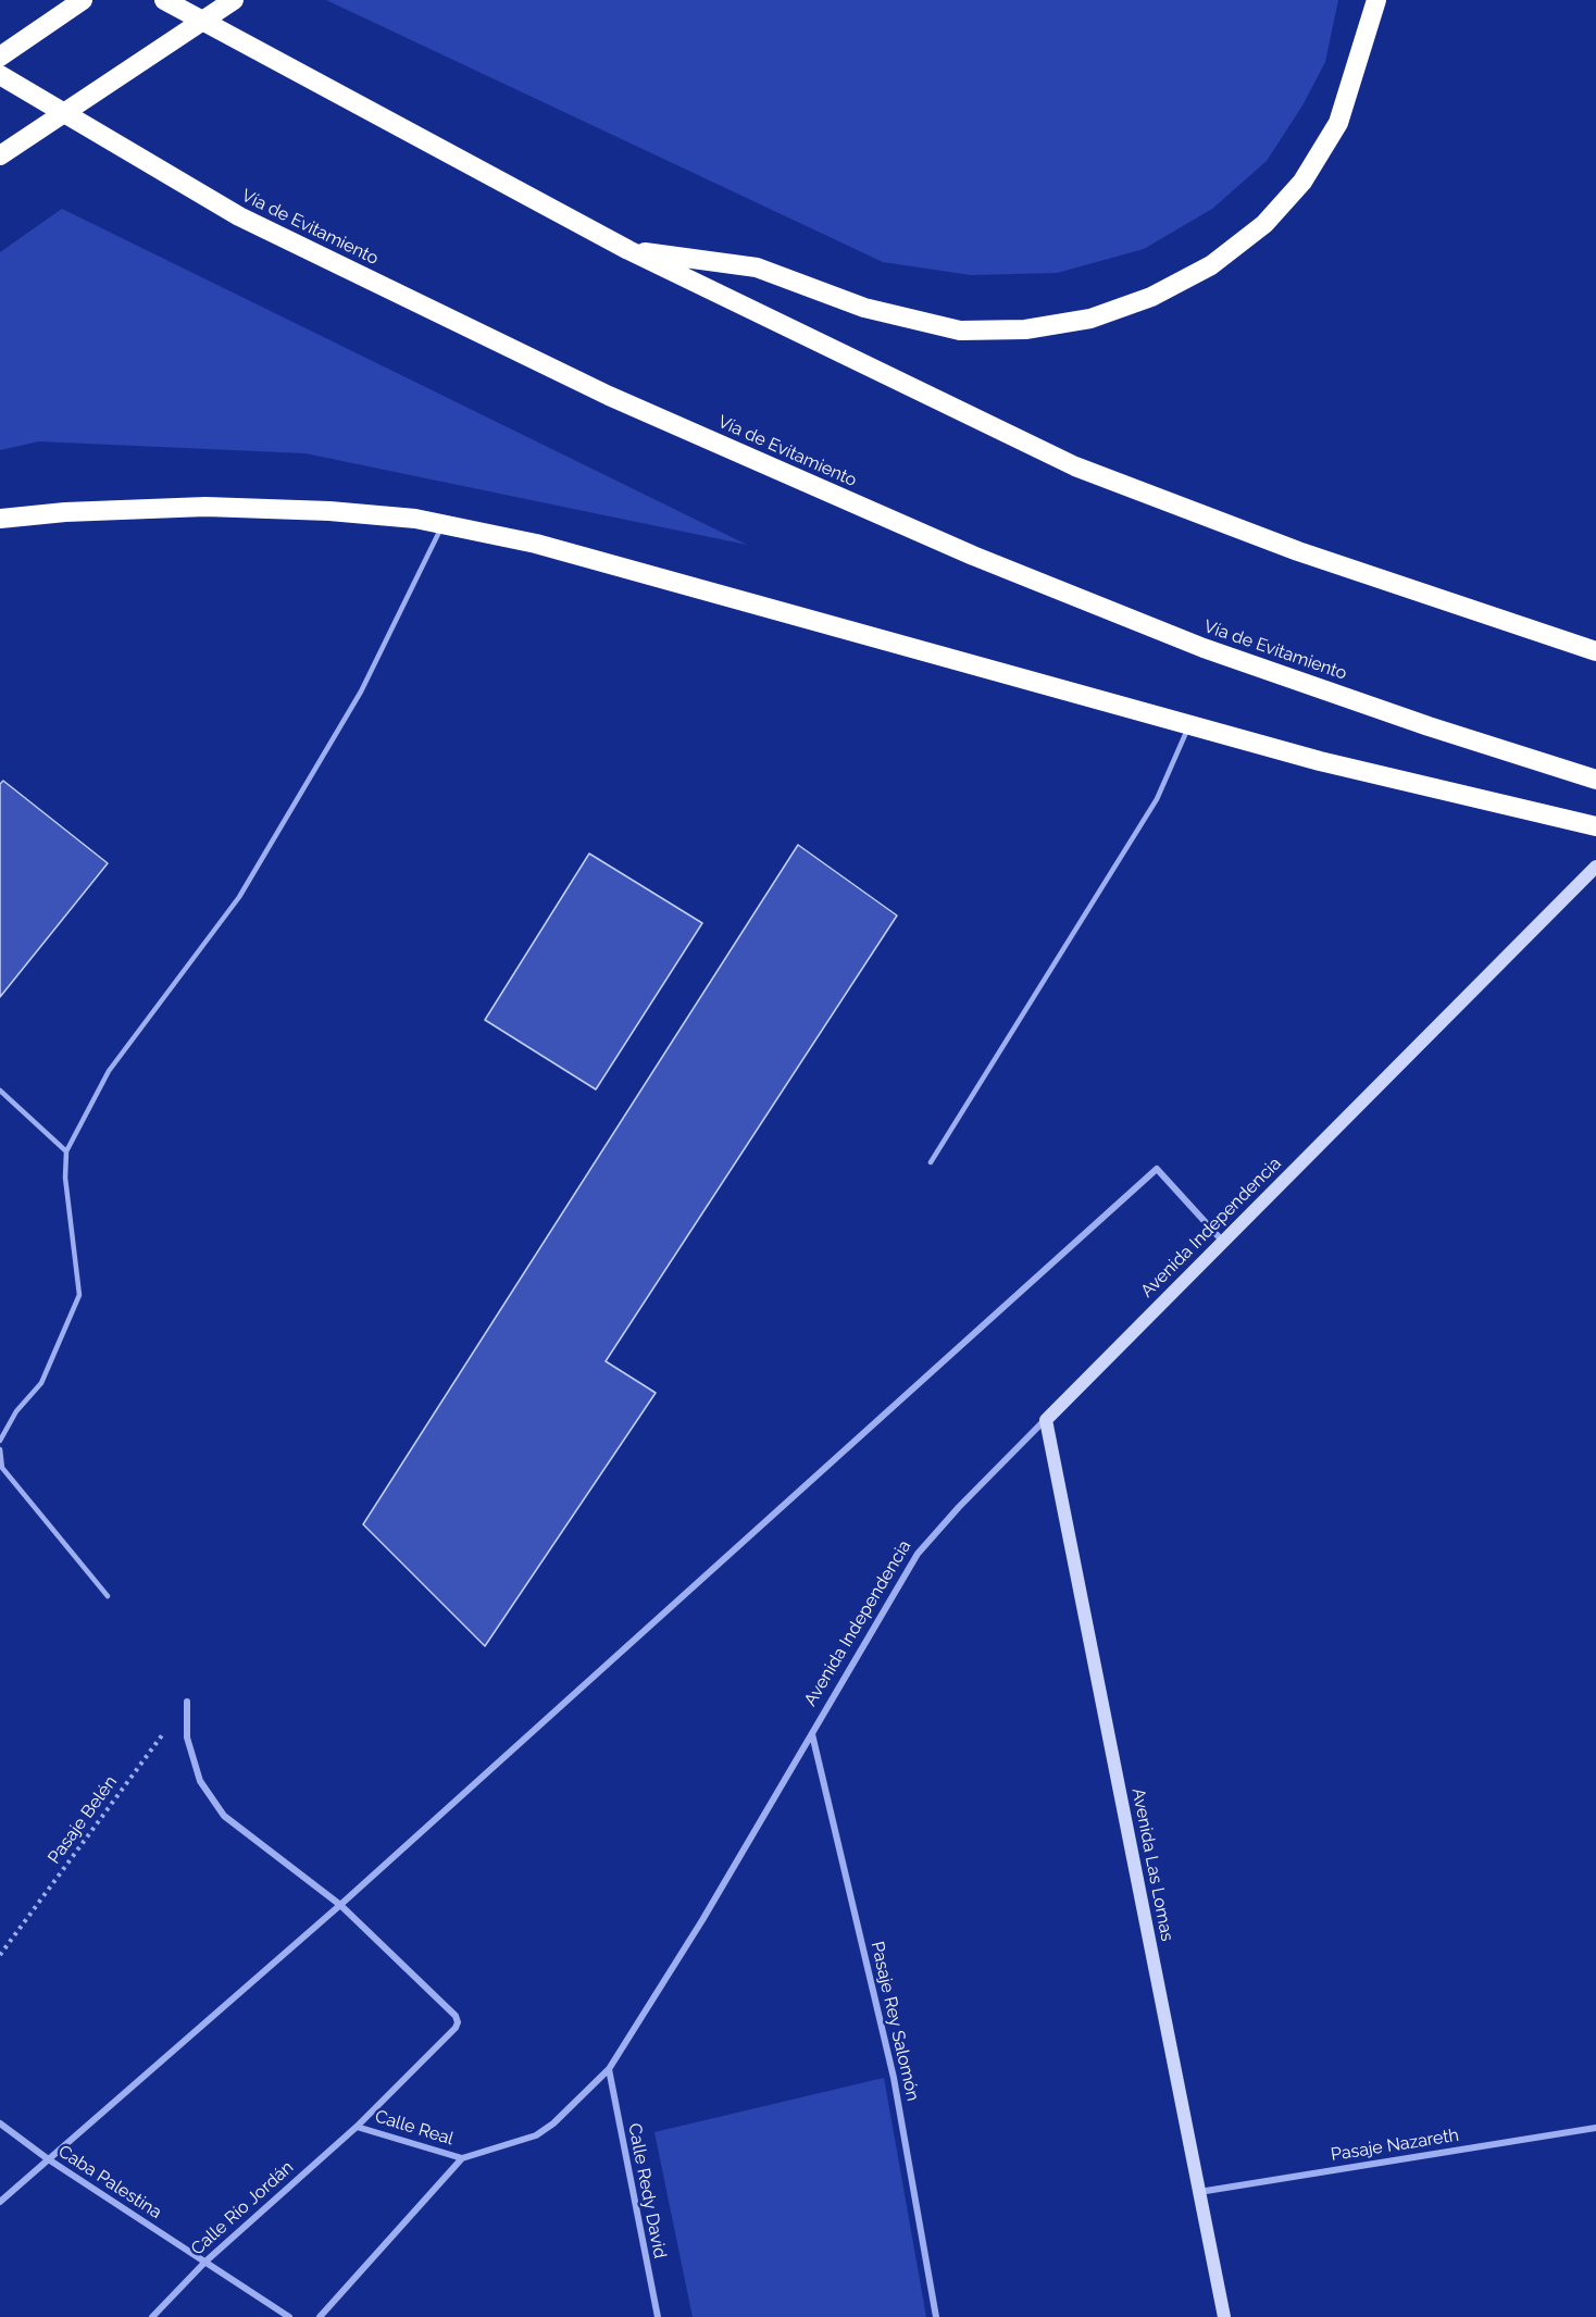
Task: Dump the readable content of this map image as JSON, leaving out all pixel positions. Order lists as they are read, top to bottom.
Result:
{
  "streets": {
    "highway": ["Vía de Evitamiento"],
    "main road": ["Avenida Independencia", "Avenida Las Lomas"],
    "street": [
      "Pasaje Rey Salomón",
      "Calle Real",
      "Pasaje Nazareth",
      "Caba Palestina",
      "Calle Redy David",
      "Calle Río Jordán"
    ],
    "path": ["Pasaje Belén"]
  },
  "crossings": [
    ["Avenida Independencia", "Avenida Las Lomas"],
    ["Avenida Independencia", "Pasaje Rey Salomón"],
    ["Avenida Independencia", "Calle Real"],
    ["Avenida Independencia", "Calle Redy David"],
    ["Avenida Las Lomas", "Pasaje Nazareth"],
    ["Calle Real", "Calle Río Jordán"],
    ["Caba Palestina", "Calle Río Jordán"]
  ]
}
